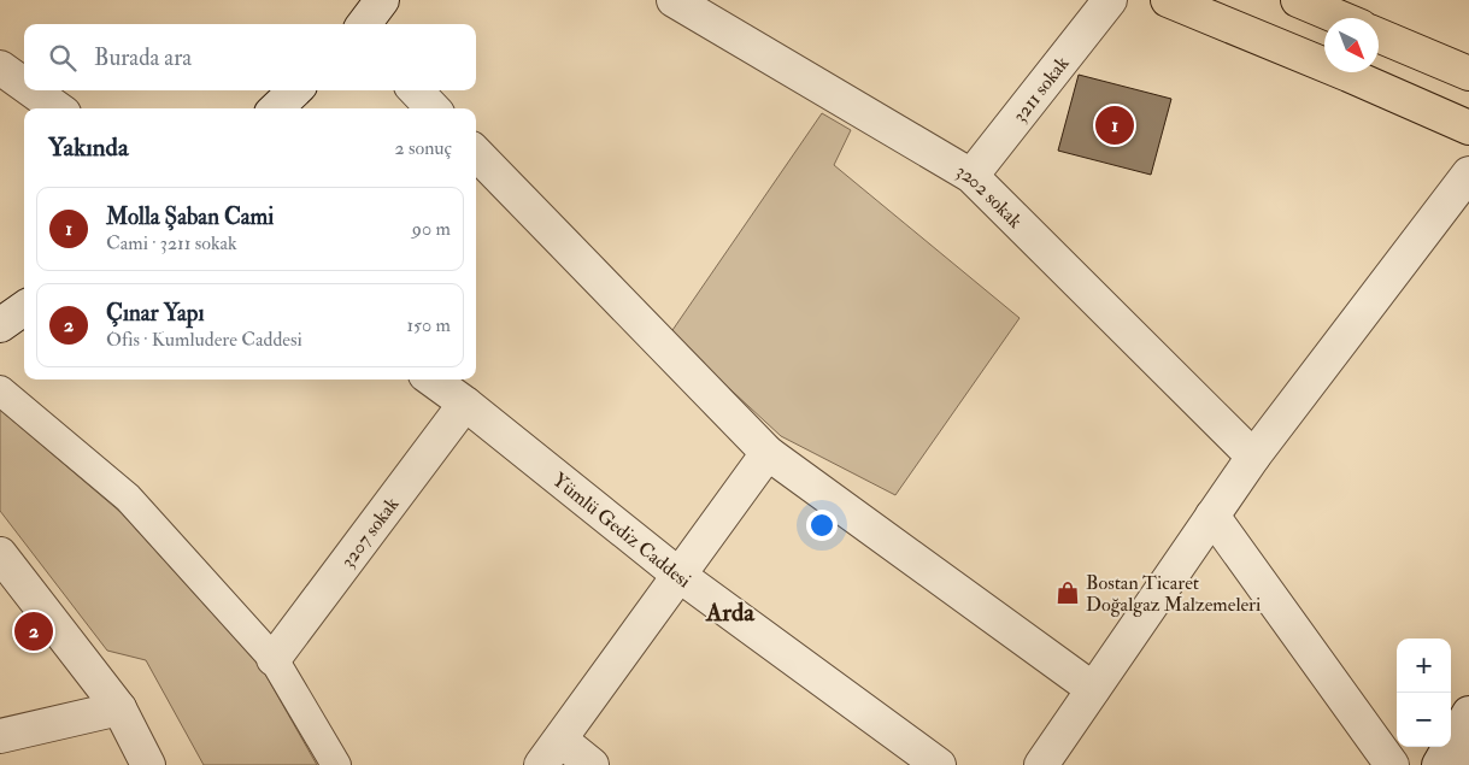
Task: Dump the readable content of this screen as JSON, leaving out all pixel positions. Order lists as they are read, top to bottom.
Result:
{
  "streets": {
    "street": [
      "3211 sokak",
      "3202 sokak",
      "Yümlü Gediz Caddesi",
      "3207 sokak"
    ]
  },
  "crossings": [
    ["3211 sokak", "3202 sokak"],
    ["Yümlü Gediz Caddesi", "3207 sokak"]
  ],
  "districts": ["Arda"],
  "places": {
    "shop": ["Bostan Ticaret Doğalgaz Malzemeleri"]
  },
  "north": "bottom right",
  "page": {
    "search": "Burada ara",
    "pins": ["1", "2"],
    "heading": ["Yakında", "2 sonuç"],
    "list": [
      {
        "mark": "1",
        "name": "Molla Şaban Cami",
        "note": "Cami · 3211 sokak",
        "value": "90 m"
      },
      {
        "mark": "2",
        "name": "Çınar Yapı",
        "note": "Ofis · Kumludere Caddesi",
        "value": "150 m"
      }
    ],
    "map_buttons": ["+", "−"]
  }
}
